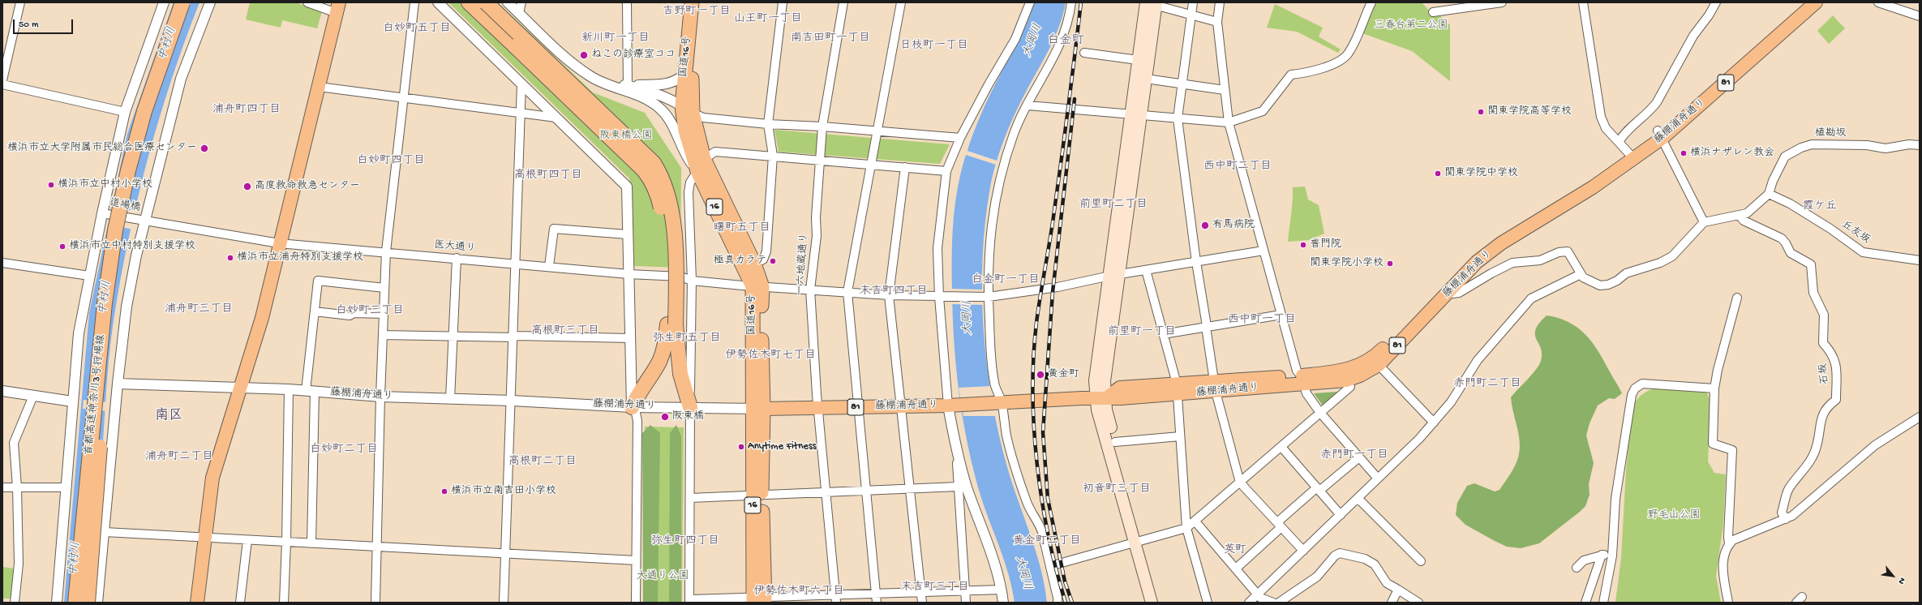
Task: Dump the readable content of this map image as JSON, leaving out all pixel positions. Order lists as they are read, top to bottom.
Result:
{
  "streets": {
    "highway": ["国道16号", "16", "首都高速神奈川3号狩場線"],
    "main road": ["81", "藤棚浦舟通り"],
    "street": [
      "植勘坂",
      "道場橋",
      "丘友坂",
      "医大通り",
      "一六地蔵通り",
      "石坂"
    ]
  },
  "crossings": [
    ["国道16号", "藤棚浦舟通り"],
    ["国道16号", "医大通り"],
    ["藤棚浦舟通り", "一六地蔵通り"],
    ["植勘坂", "丘友坂"],
    ["道場橋", "医大通り"],
    ["医大通り", "一六地蔵通り"]
  ],
  "districts": [
    "吉野町一丁目",
    "山王町一丁目",
    "白妙町五丁目",
    "新川町一丁目",
    "南吉田町一丁目",
    "白金町",
    "日枝町一丁目",
    "浦舟町四丁目",
    "白妙町四丁目",
    "西中町二丁目",
    "高根町四丁目",
    "前里町二丁目",
    "霞ケ丘",
    "曙町五丁目",
    "白金町一丁目",
    "末吉町四丁目",
    "浦舟町三丁目",
    "白妙町三丁目",
    "西中町一丁目",
    "高根町三丁目",
    "前里町一丁目",
    "弥生町五丁目",
    "伊勢佐木町七丁目",
    "赤門町二丁目",
    "南区",
    "白妙町二丁目",
    "赤門町一丁目",
    "浦舟町二丁目",
    "高根町二丁目",
    "初音町三丁目",
    "弥生町四丁目",
    "黄金町二丁目",
    "英町",
    "末吉町三丁目",
    "伊勢佐木町六丁目"
  ],
  "water": ["大岡川", "中村川"],
  "parks": [
    "三春台第二公園",
    "阪東橋公園",
    "野毛山公園",
    "大通り公園"
  ],
  "places": [
    "ねこの診療室ココ",
    "関東学院高等学校",
    "横浜市立大学附属市民総合医療センター",
    "横浜ナザレン教会",
    "関東学院中学校",
    "横浜市立中村小学校",
    "高度救命救急センター",
    "有馬病院",
    "普門院",
    "横浜市立中村特別支援学校",
    "横浜市立浦舟特別支援学校",
    "極真カラテ",
    "関東学院小学校",
    "黄金町",
    "阪東橋",
    "Anytime Fitness",
    "横浜市立南吉田小学校"
  ],
  "scale_bar": "50 m",
  "north": "bottom right"
}
